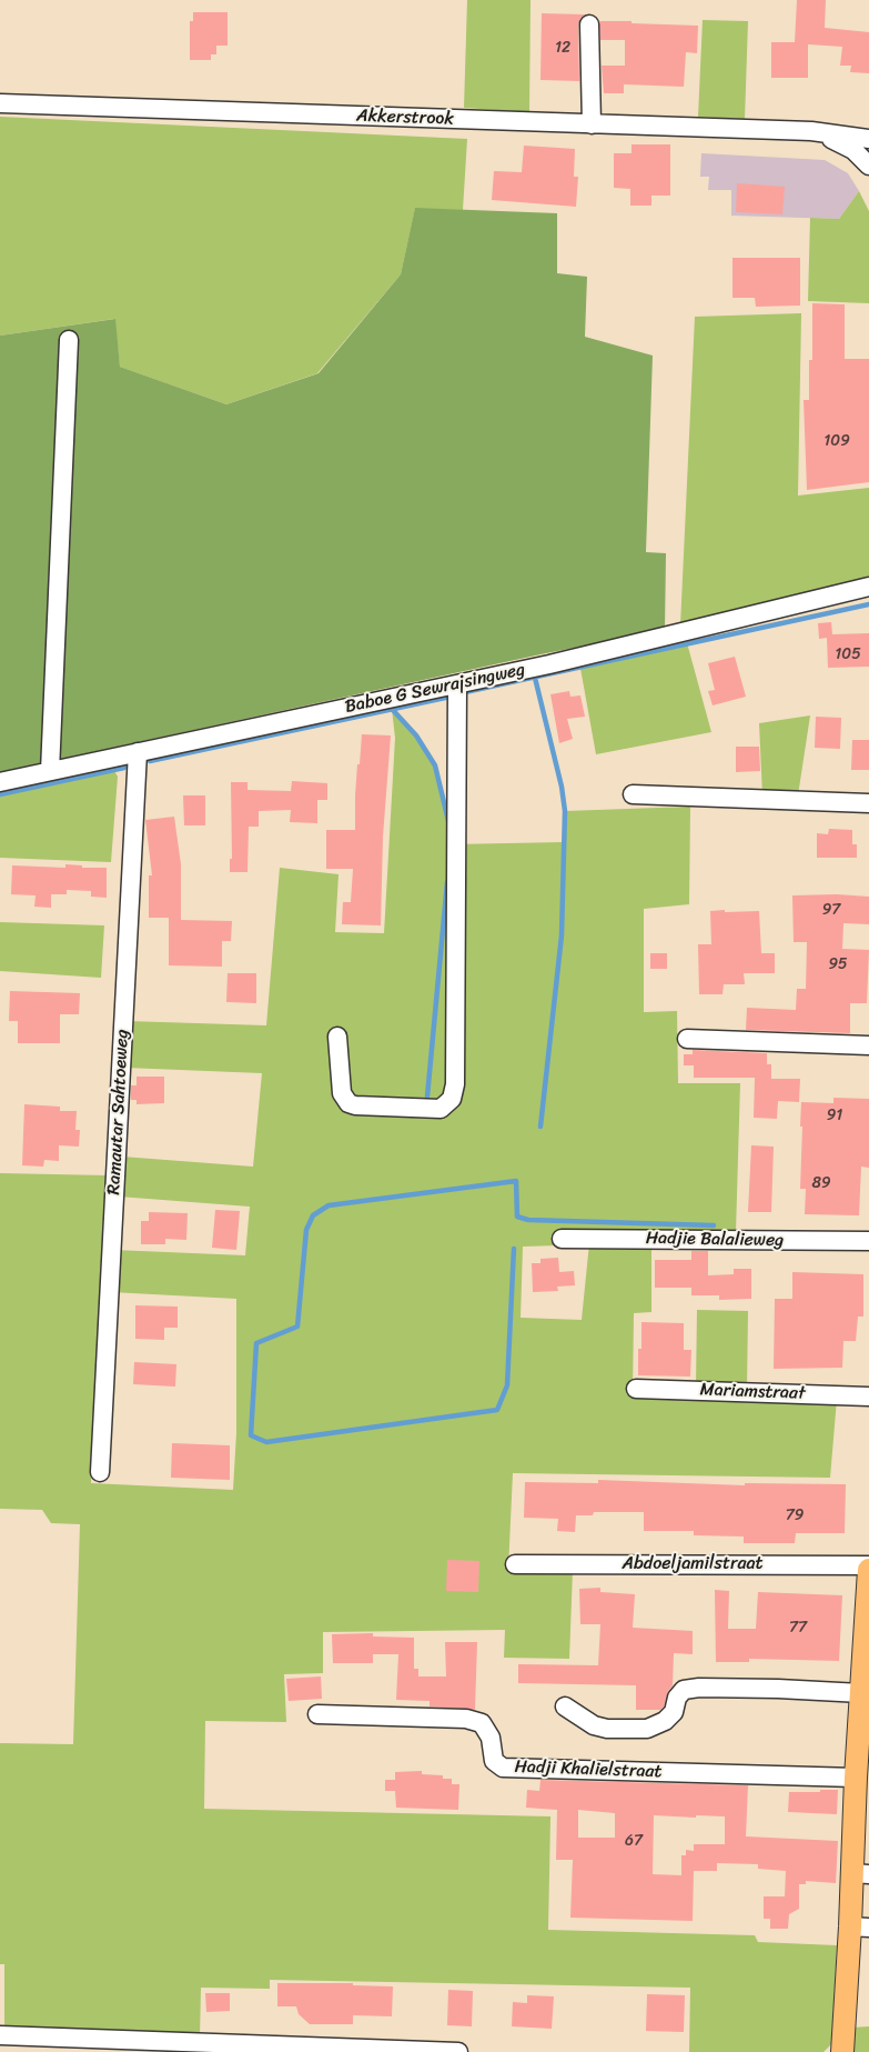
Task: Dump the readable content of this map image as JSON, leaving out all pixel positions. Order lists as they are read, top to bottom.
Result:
{
  "streets": {
    "street": [
      "Akkerstrook",
      "Baboe G Sewrajsingweg",
      "Ramautar Sahtoeweg",
      "Hadjie Balalieweg",
      "Mariamstraat",
      "Abdoeljamilstraat",
      "Hadji Khalielstraat"
    ]
  },
  "crossings": [
    ["Baboe G Sewrajsingweg", "Ramautar Sahtoeweg"]
  ],
  "house_numbers": [
    "12",
    "109",
    "105",
    "97",
    "95",
    "91",
    "89",
    "79",
    "77",
    "67"
  ]
}
